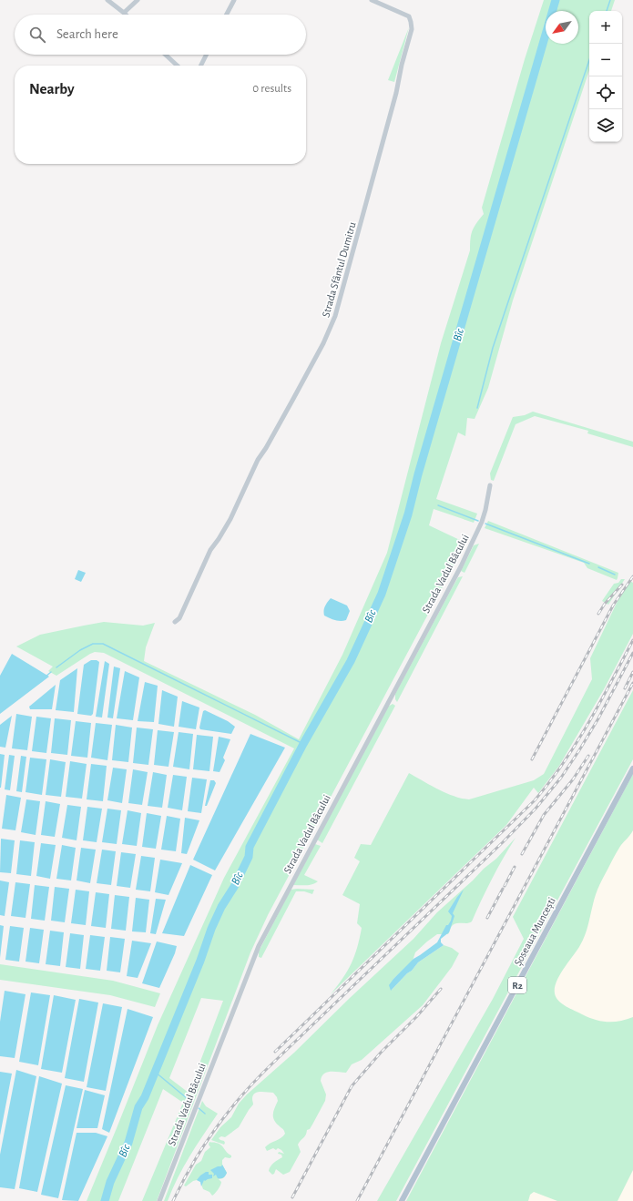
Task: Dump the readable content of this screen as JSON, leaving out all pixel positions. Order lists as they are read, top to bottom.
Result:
{
  "streets": {
    "main road": ["Șoseaua Muncești", "R2"],
    "street": ["Strada Sfântul Dumitru", "Strada Vadul Bâcului"]
  },
  "water": ["Bîc"],
  "north": "bottom left",
  "page": {
    "map_buttons": ["+", "−"],
    "search": "Search here",
    "heading": ["Nearby", "0 results"]
  }
}
